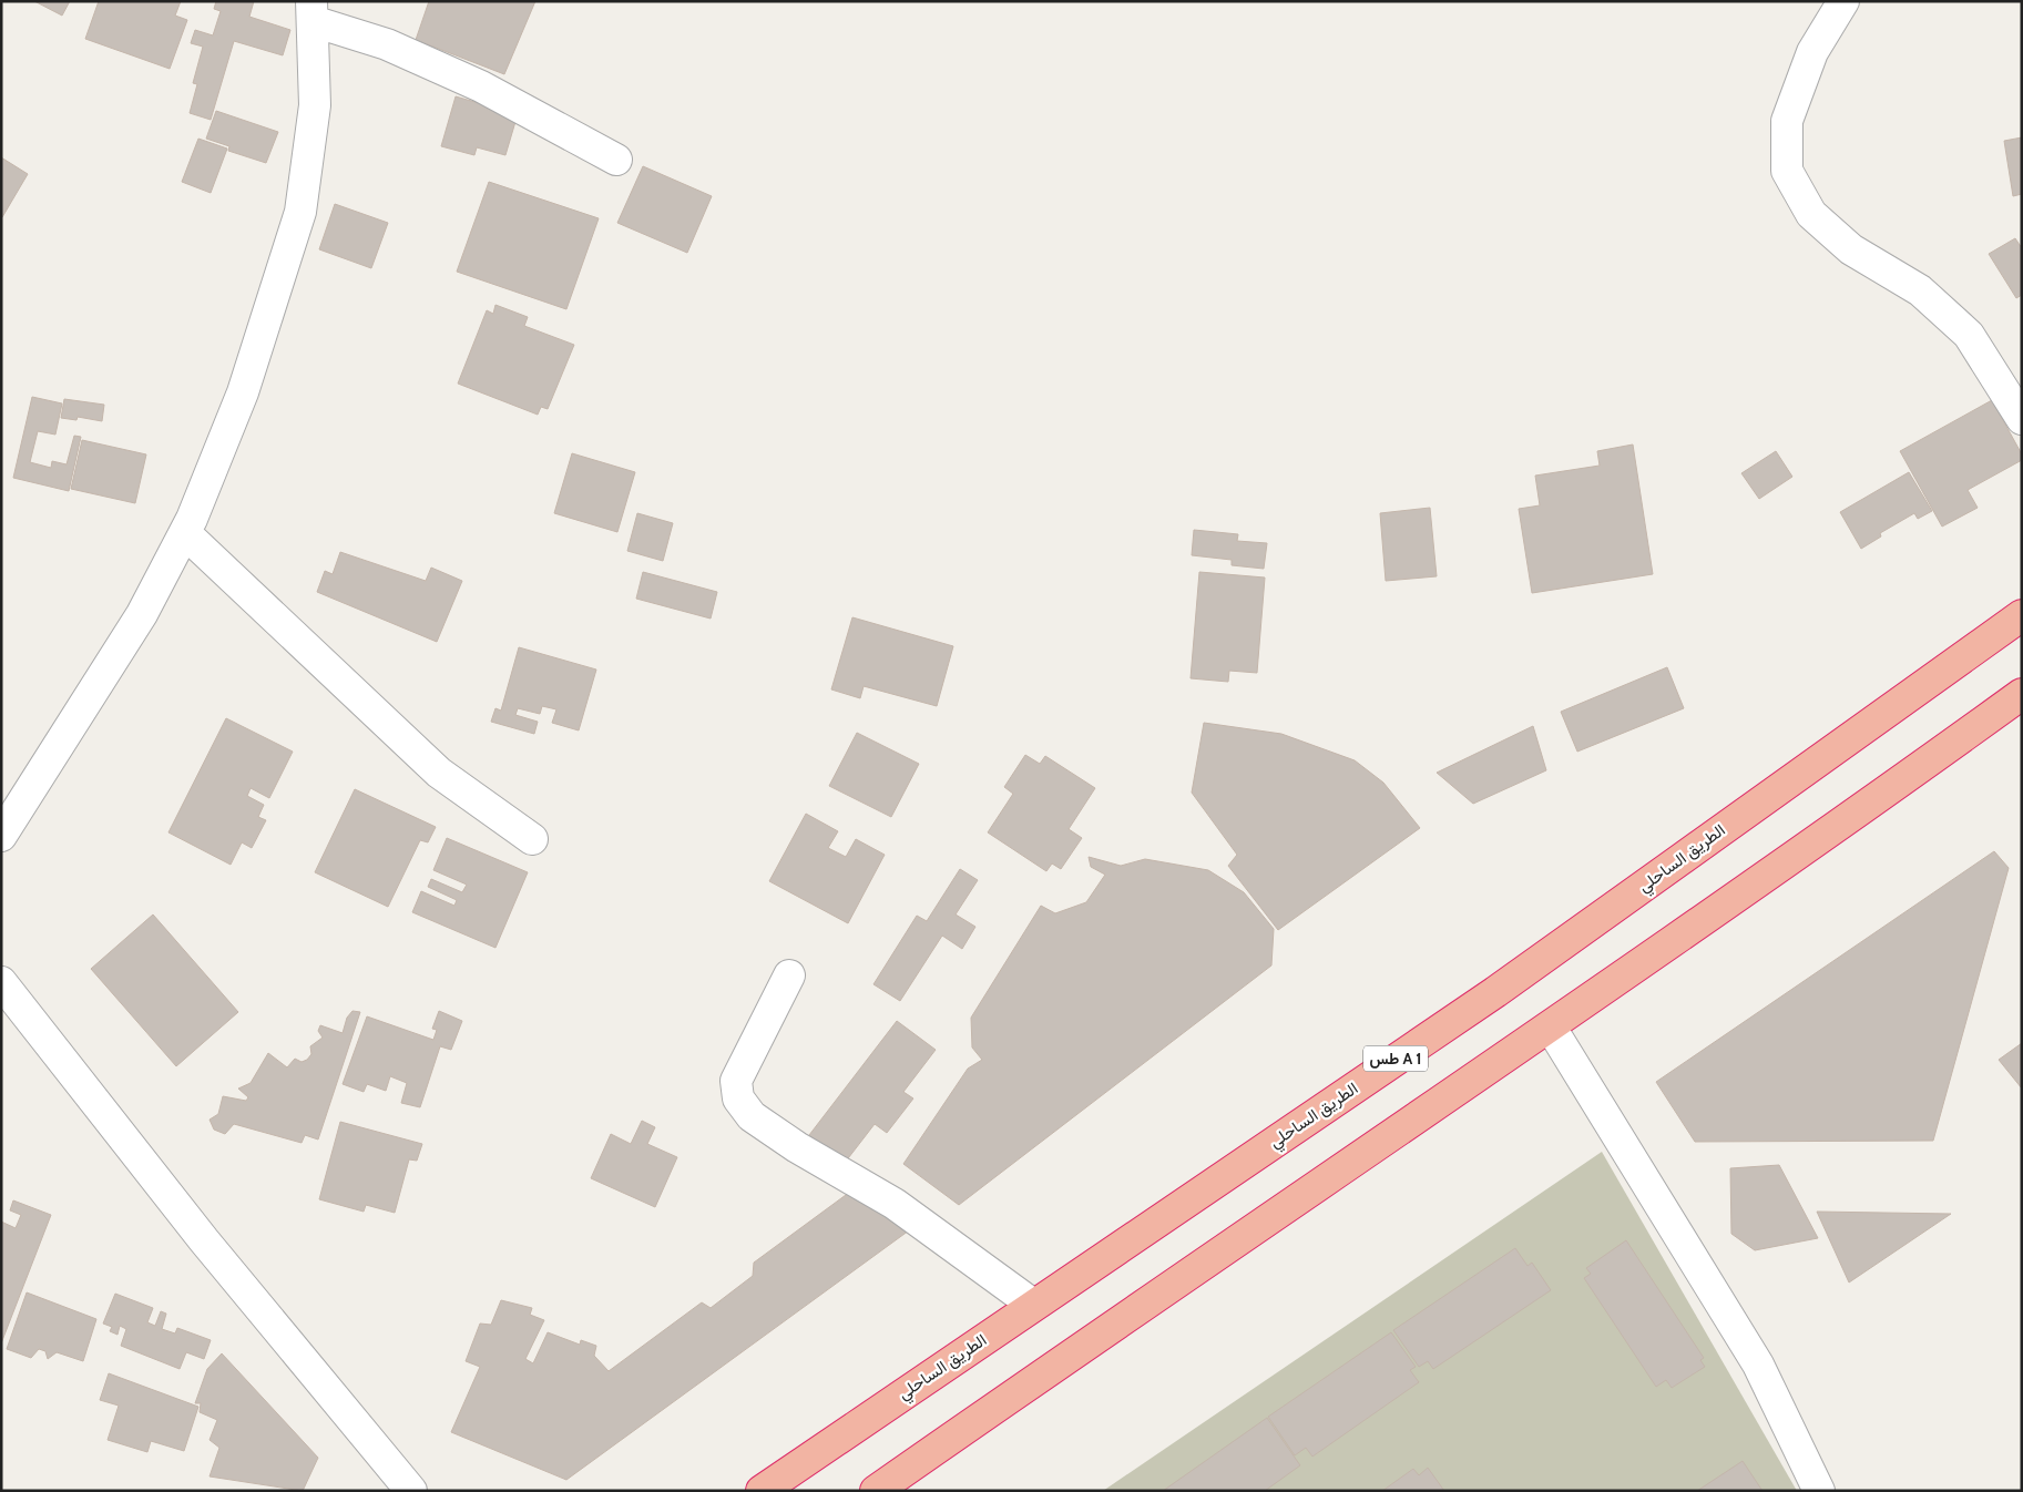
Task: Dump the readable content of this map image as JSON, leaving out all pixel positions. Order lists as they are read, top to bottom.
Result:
{
  "streets": {
    "highway": ["الطريق الساحلي", "طس A 1"]
  }
}
